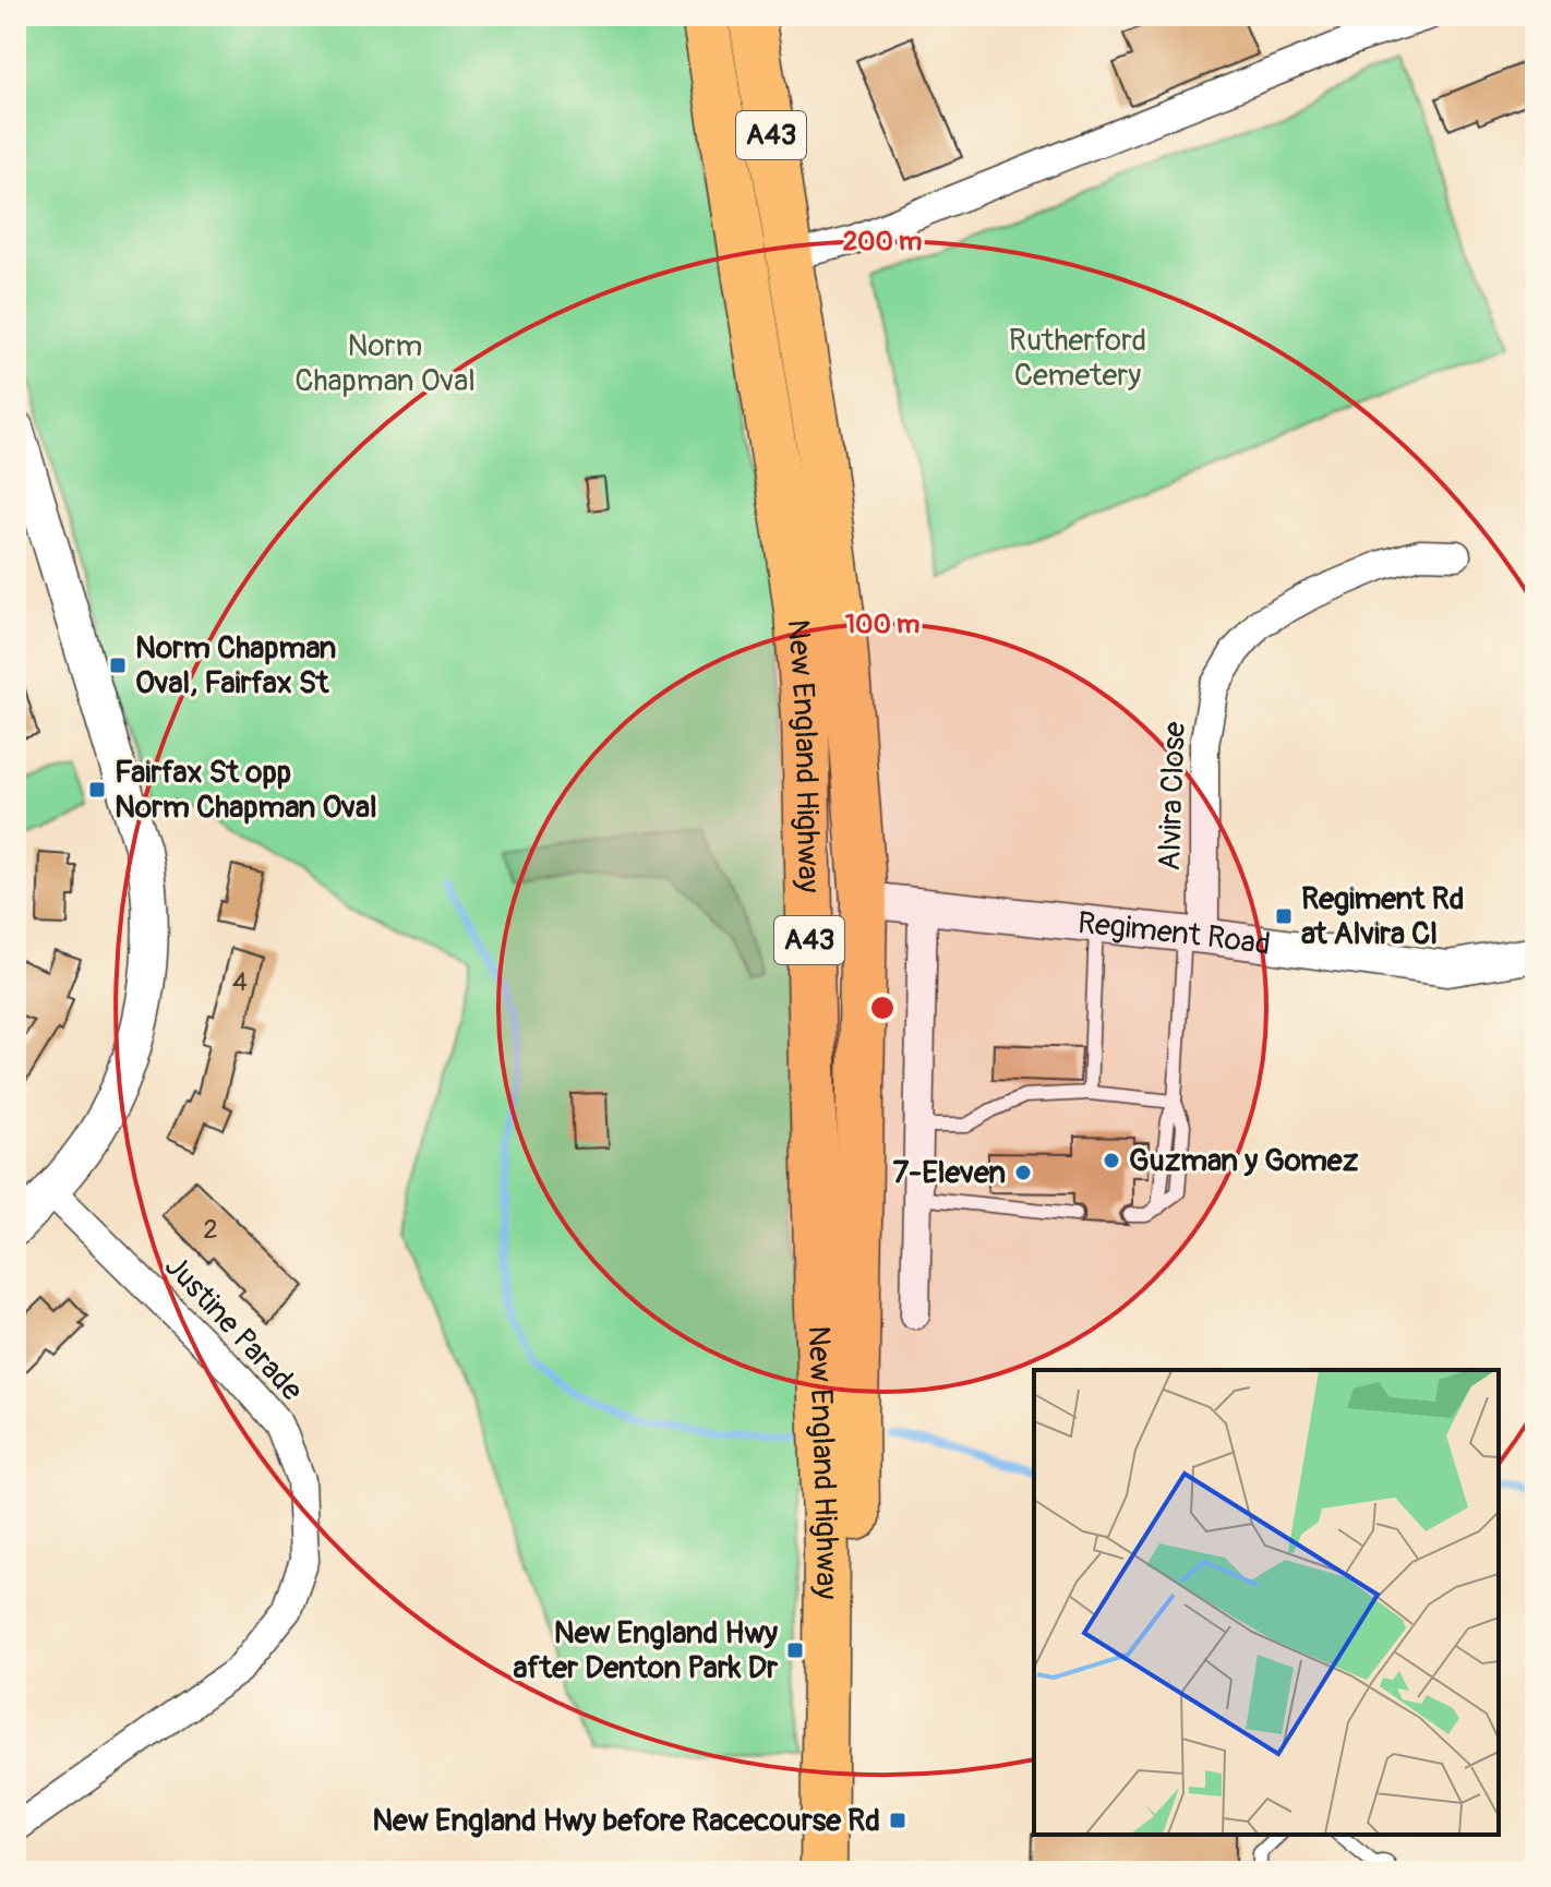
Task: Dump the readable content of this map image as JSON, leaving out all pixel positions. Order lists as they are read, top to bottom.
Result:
{
  "streets": {
    "highway": ["A43", "New England Highway"],
    "street": ["Alvira Close", "Regiment Road", "Justine Parade"]
  },
  "crossings": [
    ["New England Highway", "Regiment Road"],
    ["Alvira Close", "Regiment Road"]
  ],
  "parks": ["Rutherford Cemetery", "Norm Chapman Oval"],
  "places": {
    "transit": [
      "Norm Chapman Oval, Fairfax St",
      "Fairfax St opp Norm Chapman Oval",
      "Regiment Rd at Alvira Cl",
      "New England Hwy after Denton Park Dr",
      "New England Hwy before Racecourse Rd"
    ],
    "other": ["Guzman y Gomez", "7-Eleven"]
  },
  "house_numbers": ["4", "2"],
  "rings": ["200 m", "100 m"]
}
